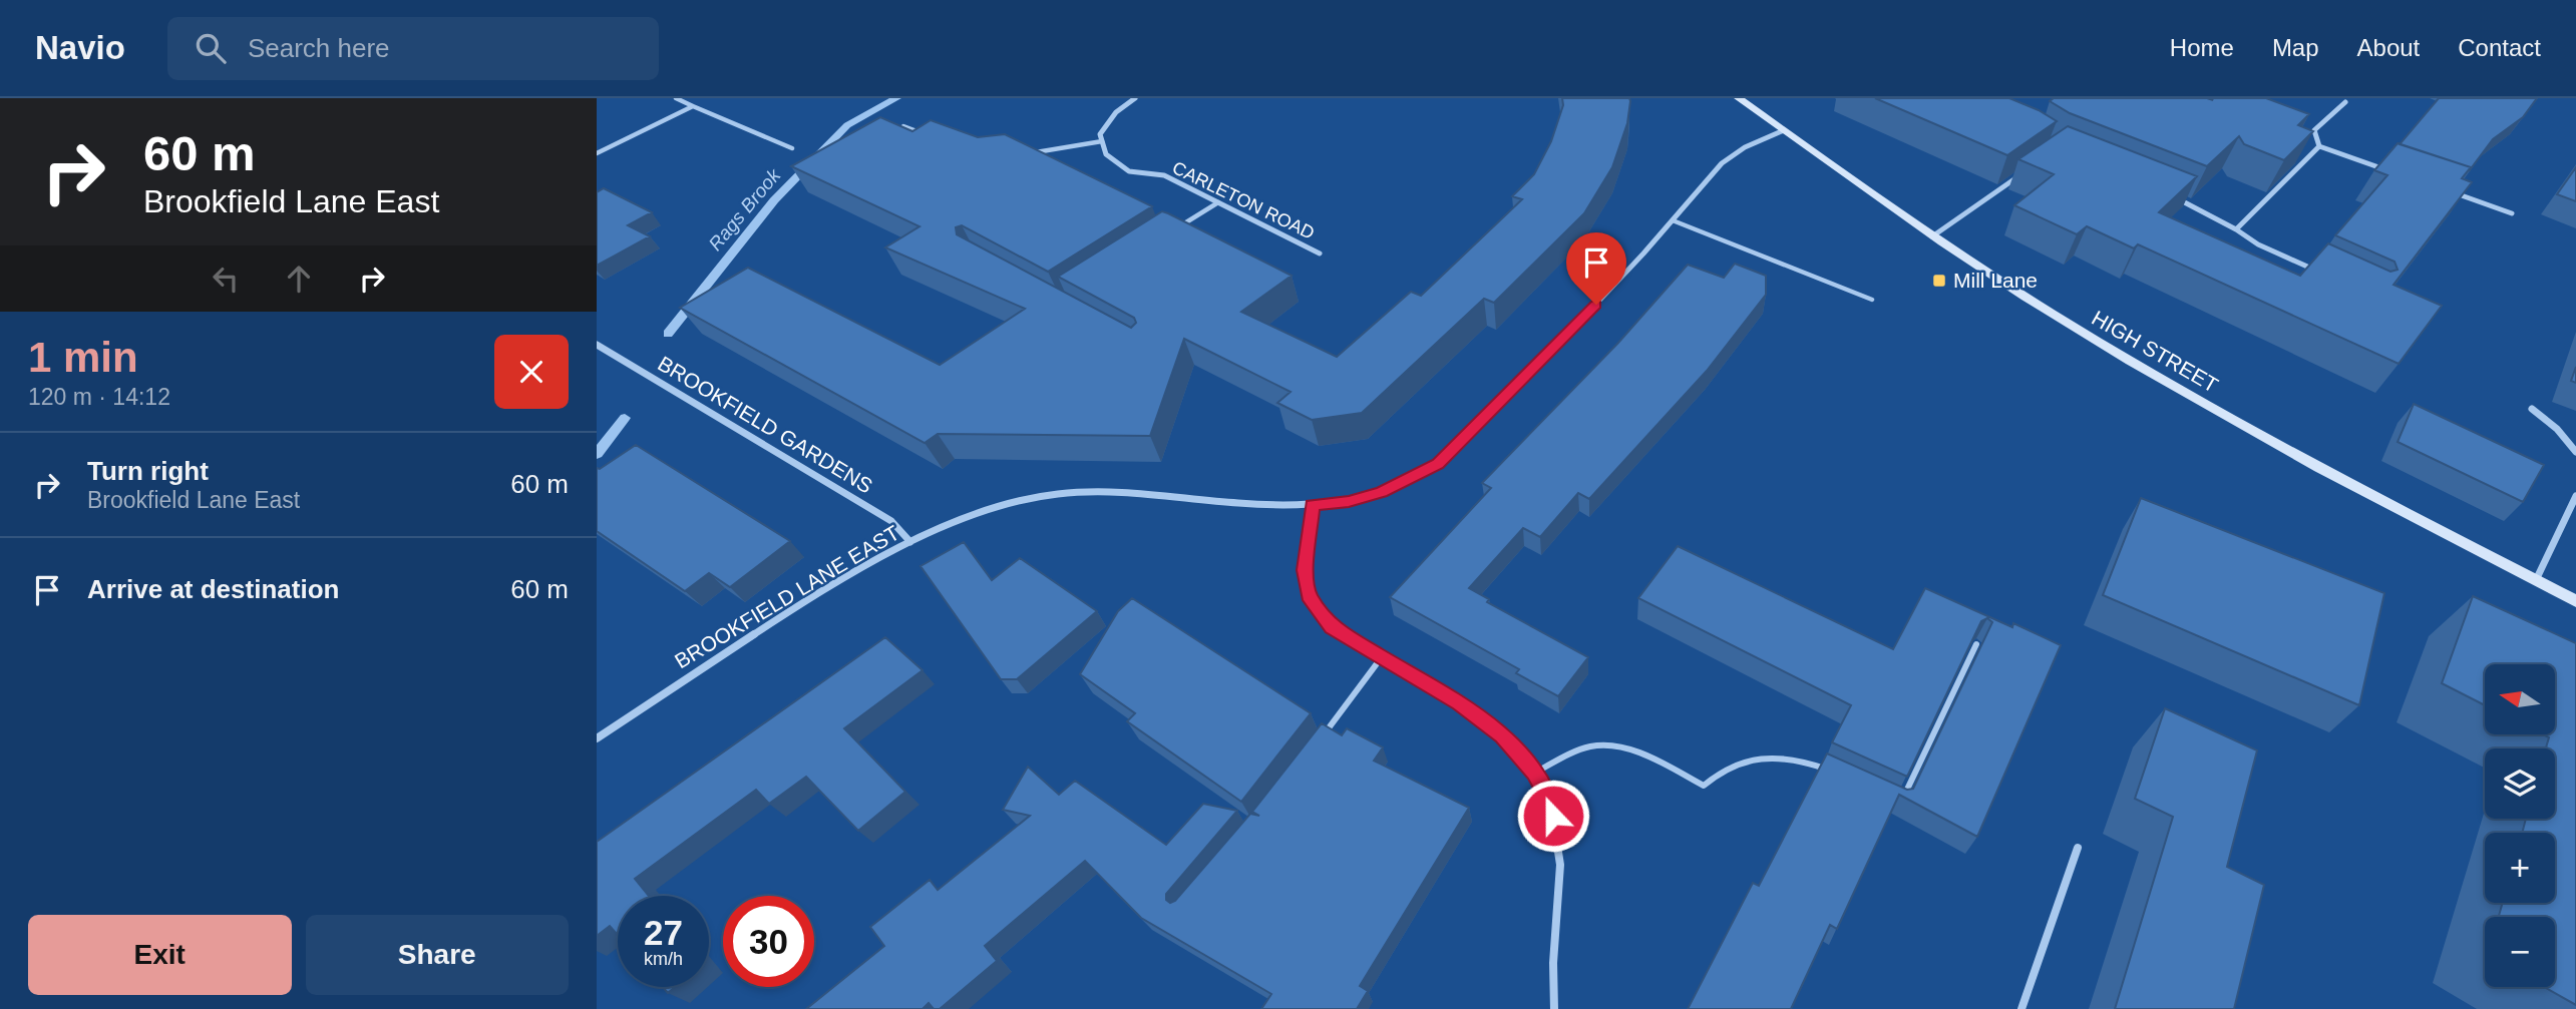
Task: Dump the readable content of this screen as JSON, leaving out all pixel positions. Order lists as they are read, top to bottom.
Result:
{
  "streets": {
    "main road": ["HIGH STREET"],
    "street": ["CARLETON ROAD", "BROOKFIELD GARDENS", "BROOKFIELD LANE EAST"]
  },
  "crossings": [
    ["HIGH STREET", "BROOKFIELD LANE EAST"],
    ["BROOKFIELD GARDENS", "BROOKFIELD LANE EAST"]
  ],
  "water": ["Rags Brook"],
  "places": {
    "transit": ["Mill Lane"]
  },
  "north": "left",
  "page": {
    "header": "Navio",
    "search": "Search here",
    "nav": [
      "Home",
      "Map",
      "About",
      "Contact"
    ],
    "turn": ["60 m", "Brookfield Lane East"],
    "heading": ["1 min", "120 m · 14:12"],
    "list": [
      {
        "name": "Turn right",
        "note": "Brookfield Lane East",
        "value": "60 m"
      },
      {
        "name": "Arrive at destination",
        "value": "60 m"
      }
    ],
    "map_buttons": ["+", "−"],
    "speed": "27 km/h",
    "limit": "30",
    "buttons": ["Exit", "Share"]
  }
}
